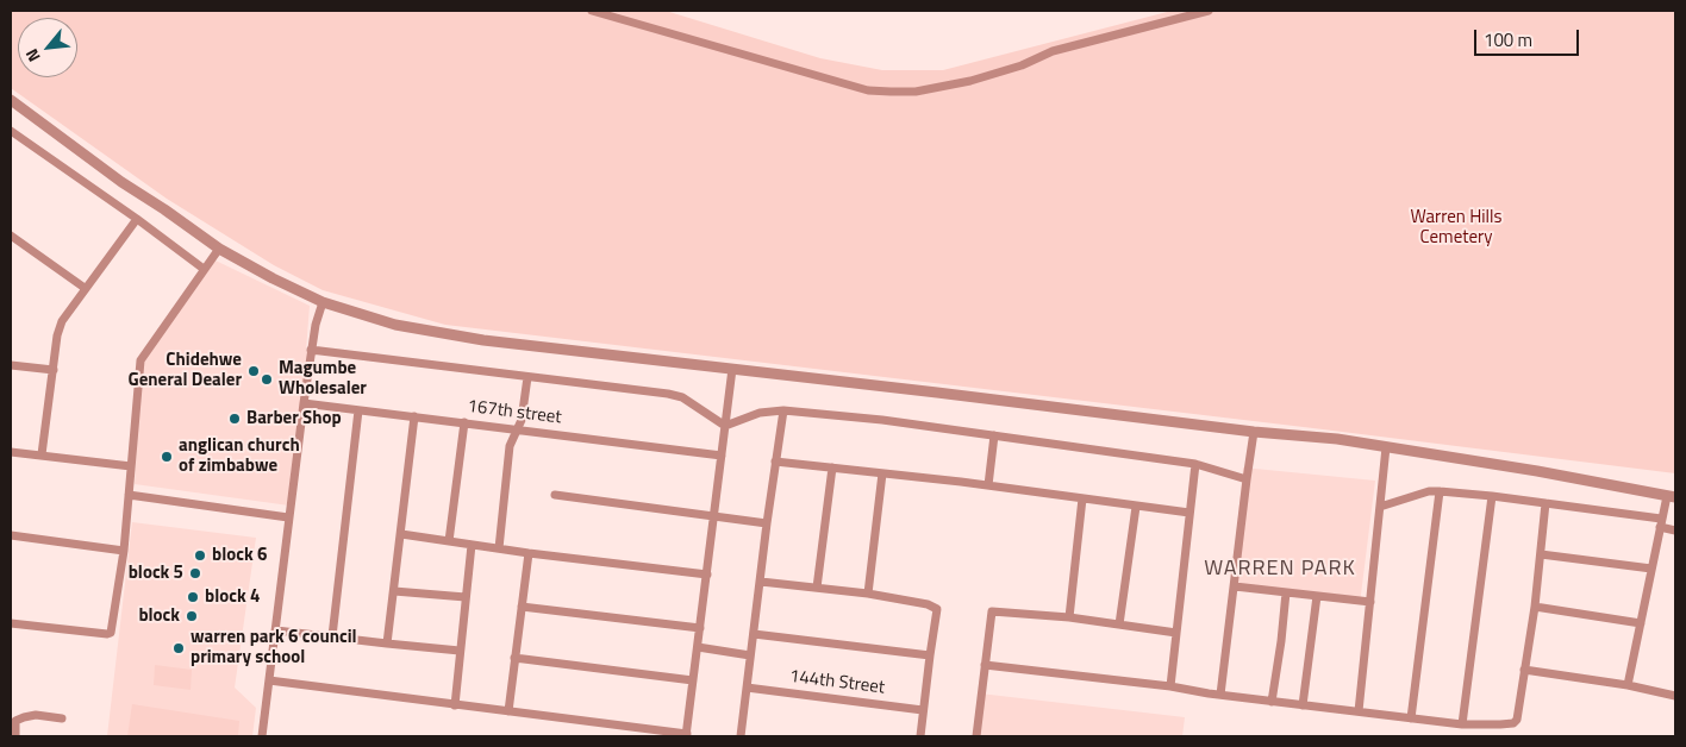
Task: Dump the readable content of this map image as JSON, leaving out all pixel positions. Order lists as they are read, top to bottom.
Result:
{
  "streets": {
    "street": ["167th street", "144th Street"]
  },
  "districts": ["WARREN PARK"],
  "parks": ["Warren Hills Cemetery"],
  "places": [
    "Chidehwe General Dealer",
    "Magumbe Wholesaler",
    "Barber Shop",
    "anglican church of zimbabwe",
    "block 6",
    "block 5",
    "block 4",
    "block",
    "warren park 6 council primary school"
  ],
  "scale_bar": "100 m",
  "north": "bottom left"
}
